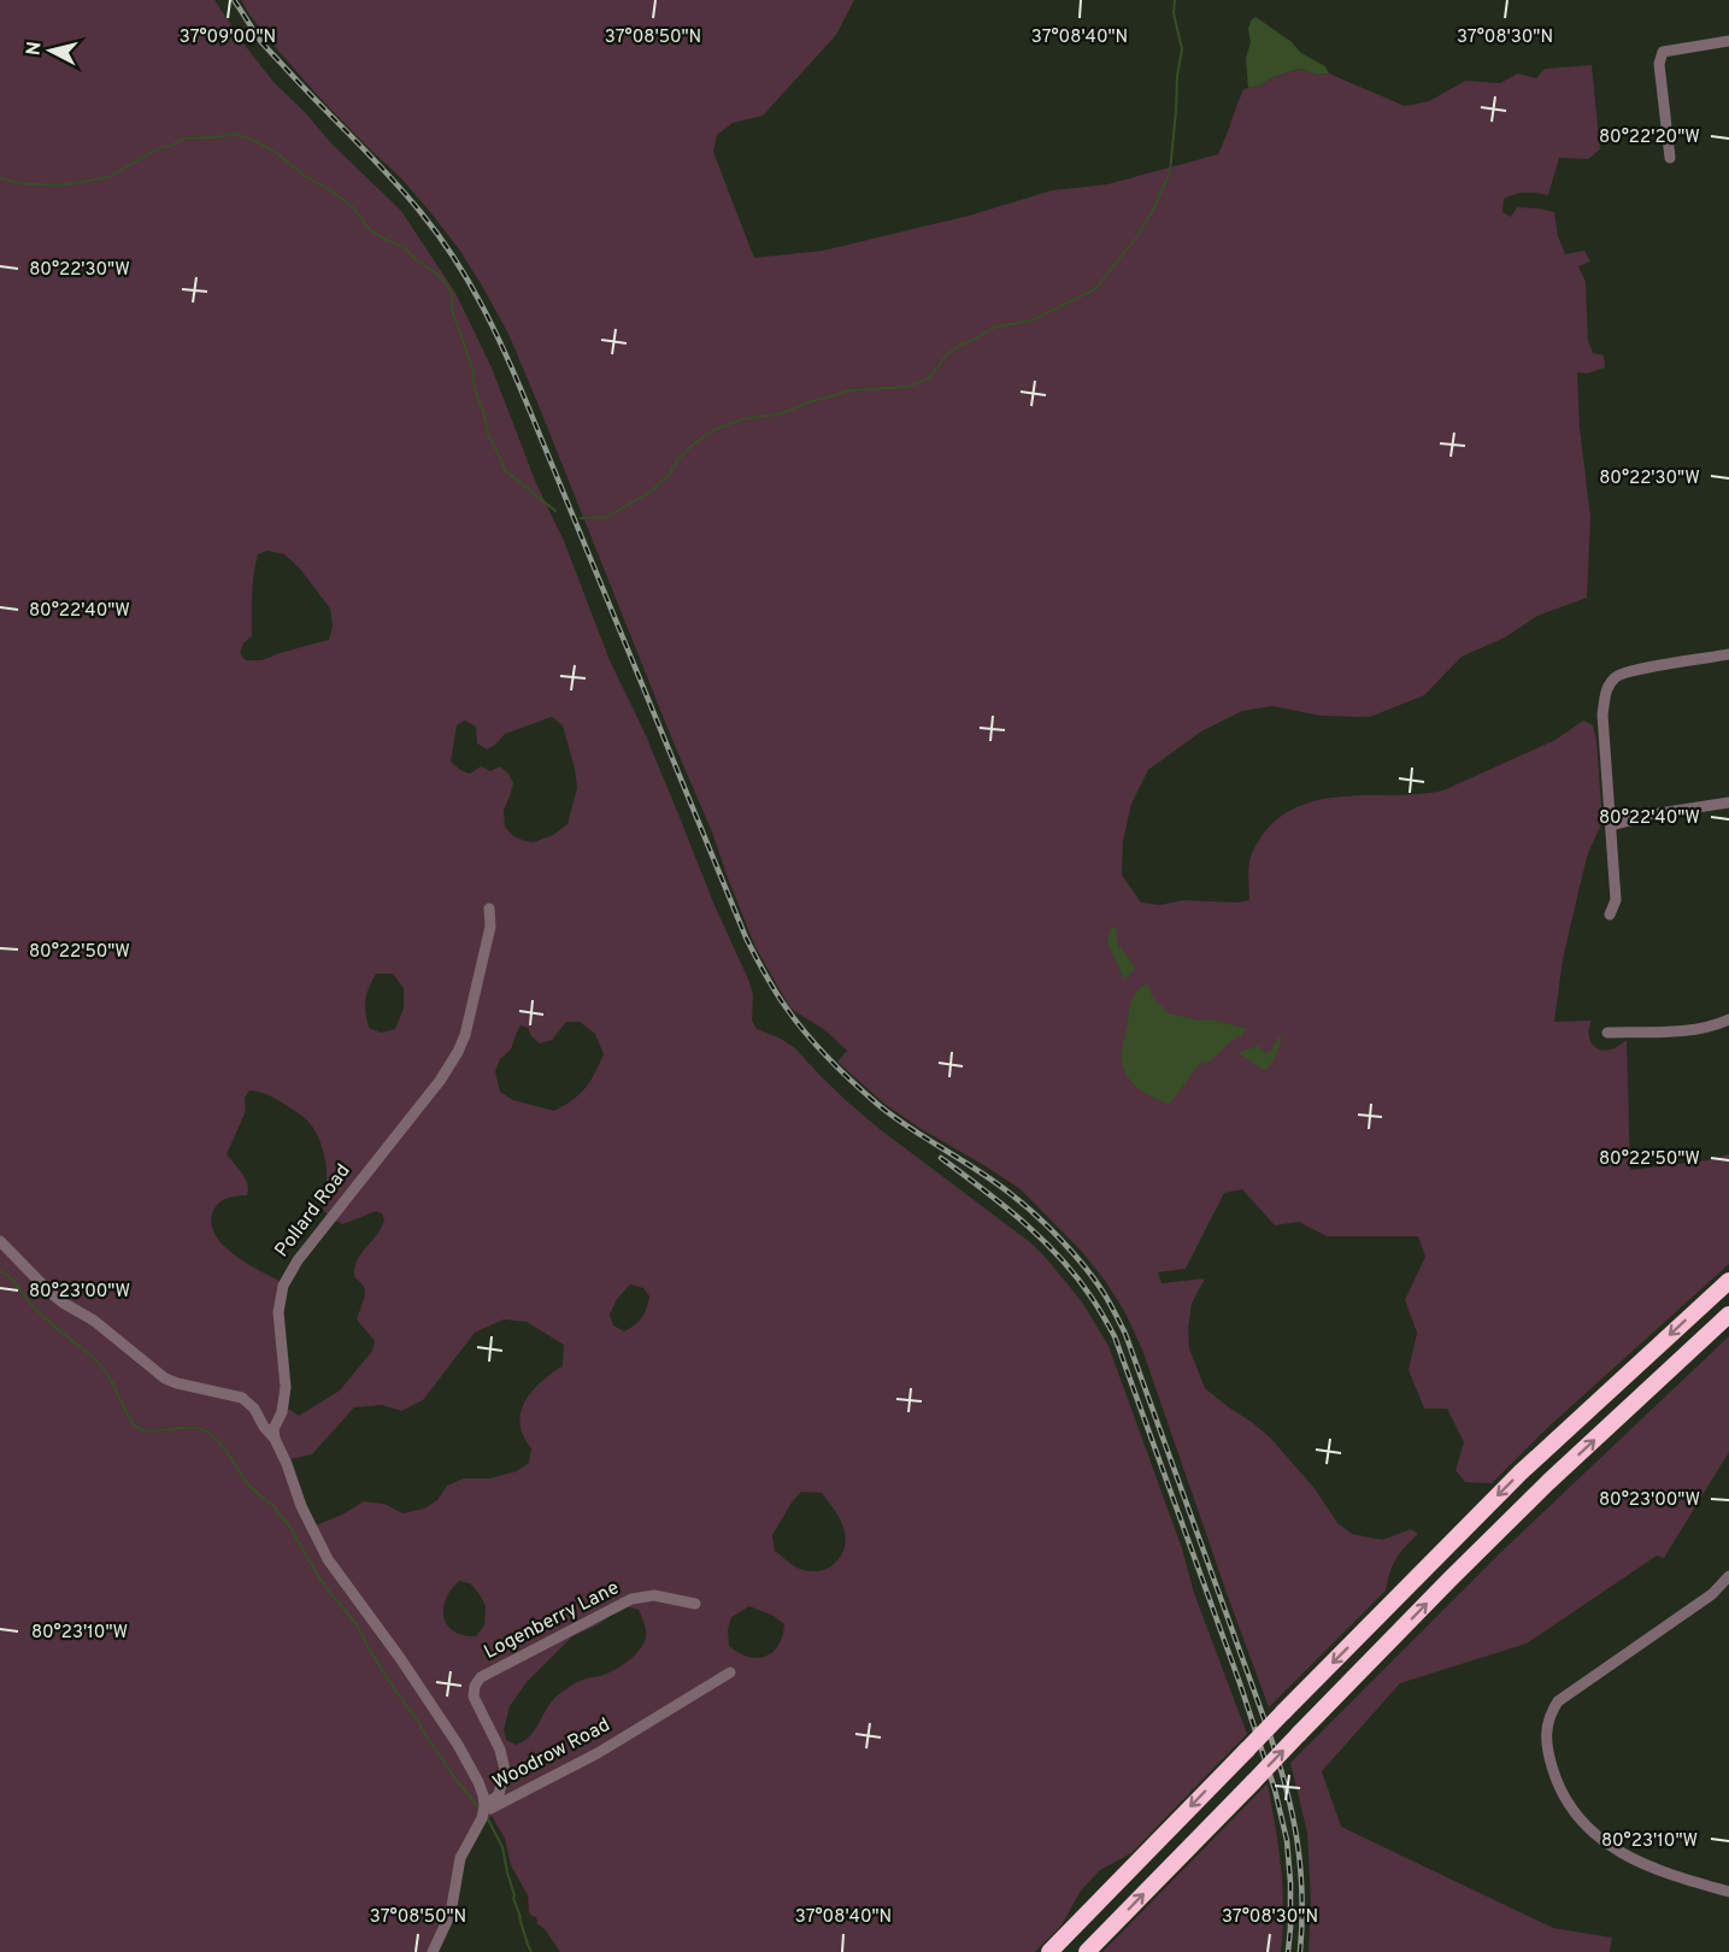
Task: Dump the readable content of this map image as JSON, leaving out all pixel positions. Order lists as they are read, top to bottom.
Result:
{
  "streets": {
    "street": ["Pollard Road", "Logenberry Lane", "Woodrow Road"]
  },
  "crossings": [
    ["Logenberry Lane", "Woodrow Road"]
  ],
  "north": "left",
  "coordinates": [
    "37°09'00\"N",
    "37°08'50\"N",
    "37°08'40\"N",
    "37°08'30\"N",
    "80°22'20\"W",
    "80°22'30\"W",
    "80°22'40\"W",
    "80°22'50\"W",
    "80°23'00\"W",
    "80°23'10\"W"
  ]
}
